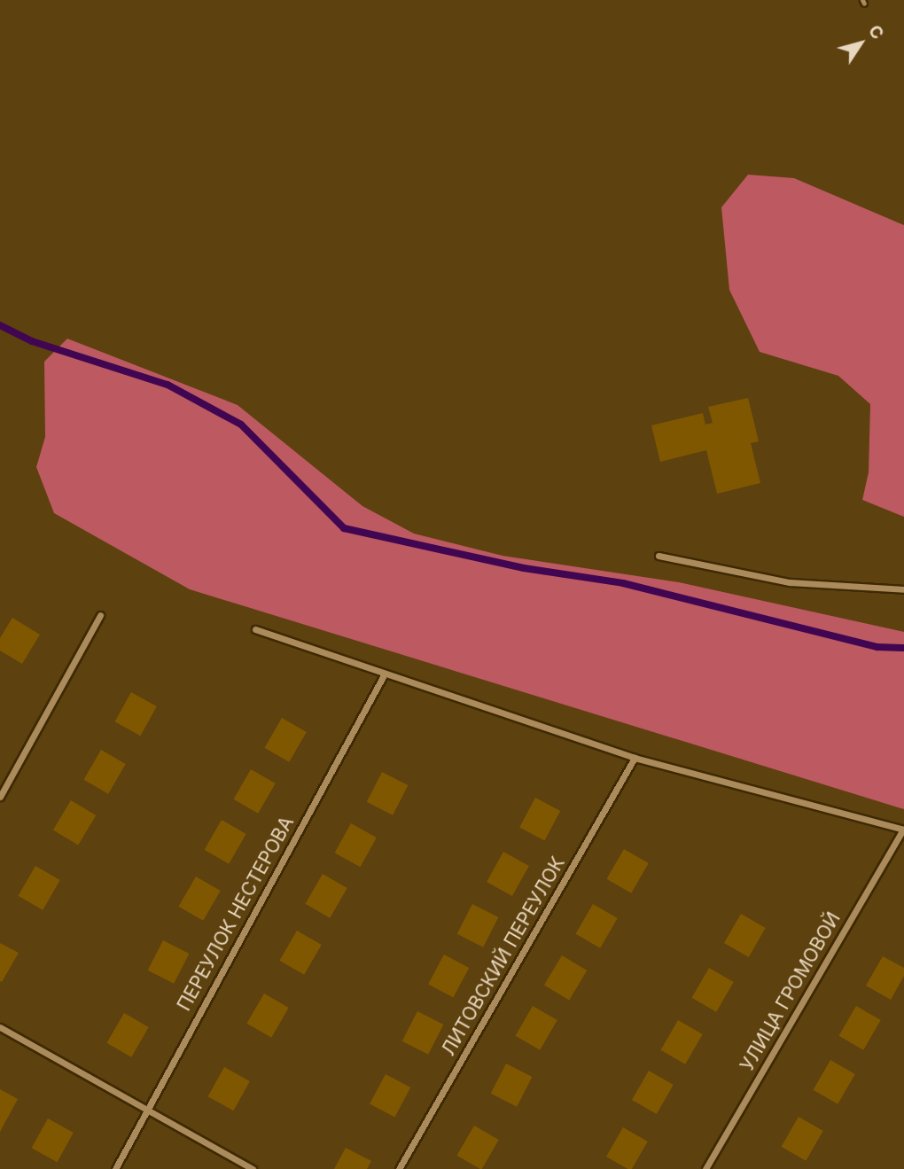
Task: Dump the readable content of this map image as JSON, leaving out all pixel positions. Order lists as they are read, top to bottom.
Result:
{
  "streets": {
    "street": ["ПЕРЕУЛОК НЕСТЕРОВА", "ЛИТОВСКИЙ ПЕРЕУЛОК", "УЛИЦА ГРОМОВОЙ"]
  },
  "north": "top right"
}
